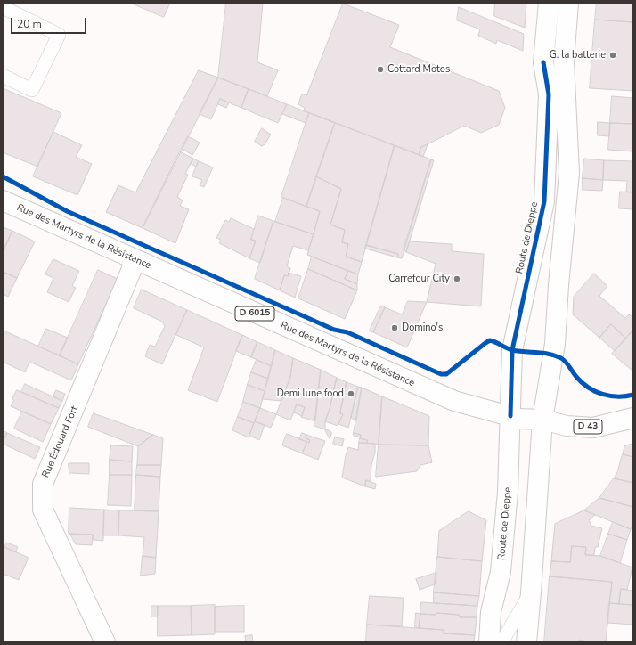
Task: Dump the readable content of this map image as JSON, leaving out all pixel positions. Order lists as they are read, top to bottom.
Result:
{
  "streets": {
    "main road": [
      "Rue des Martyrs de la Résistance",
      "Route de Dieppe",
      "D 6015",
      "D 43",
      "Rue Édouard Fort"
    ]
  },
  "crossings": [
    ["Rue des Martyrs de la Résistance", "Route de Dieppe"],
    ["Rue des Martyrs de la Résistance", "D 43"],
    ["Rue des Martyrs de la Résistance", "Rue Édouard Fort"],
    ["Route de Dieppe", "D 43"]
  ],
  "places": [
    "G. la batterie",
    "Cottard Motos",
    "Carrefour City",
    "Domino's",
    "Demi lune food"
  ],
  "scale_bar": "20 m"
}
